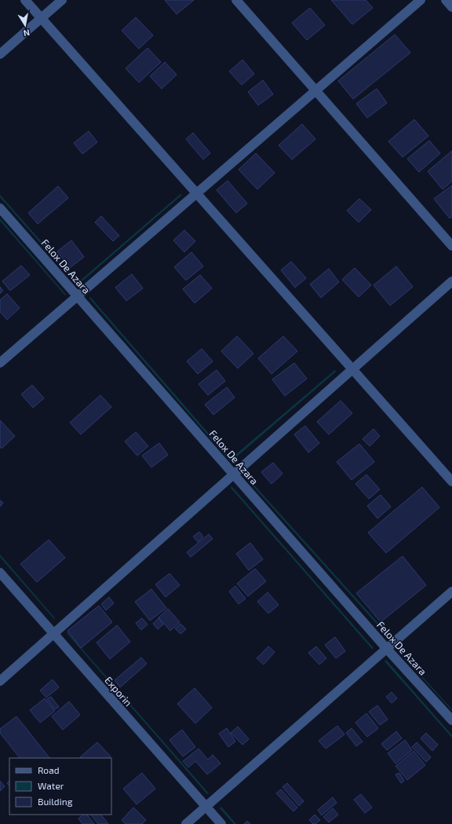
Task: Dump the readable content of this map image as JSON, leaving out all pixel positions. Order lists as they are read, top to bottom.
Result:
{
  "streets": {
    "street": ["Felox De Azara", "Exporin"]
  },
  "legend": ["Road", "Water", "Building"],
  "north": "bottom"
}
